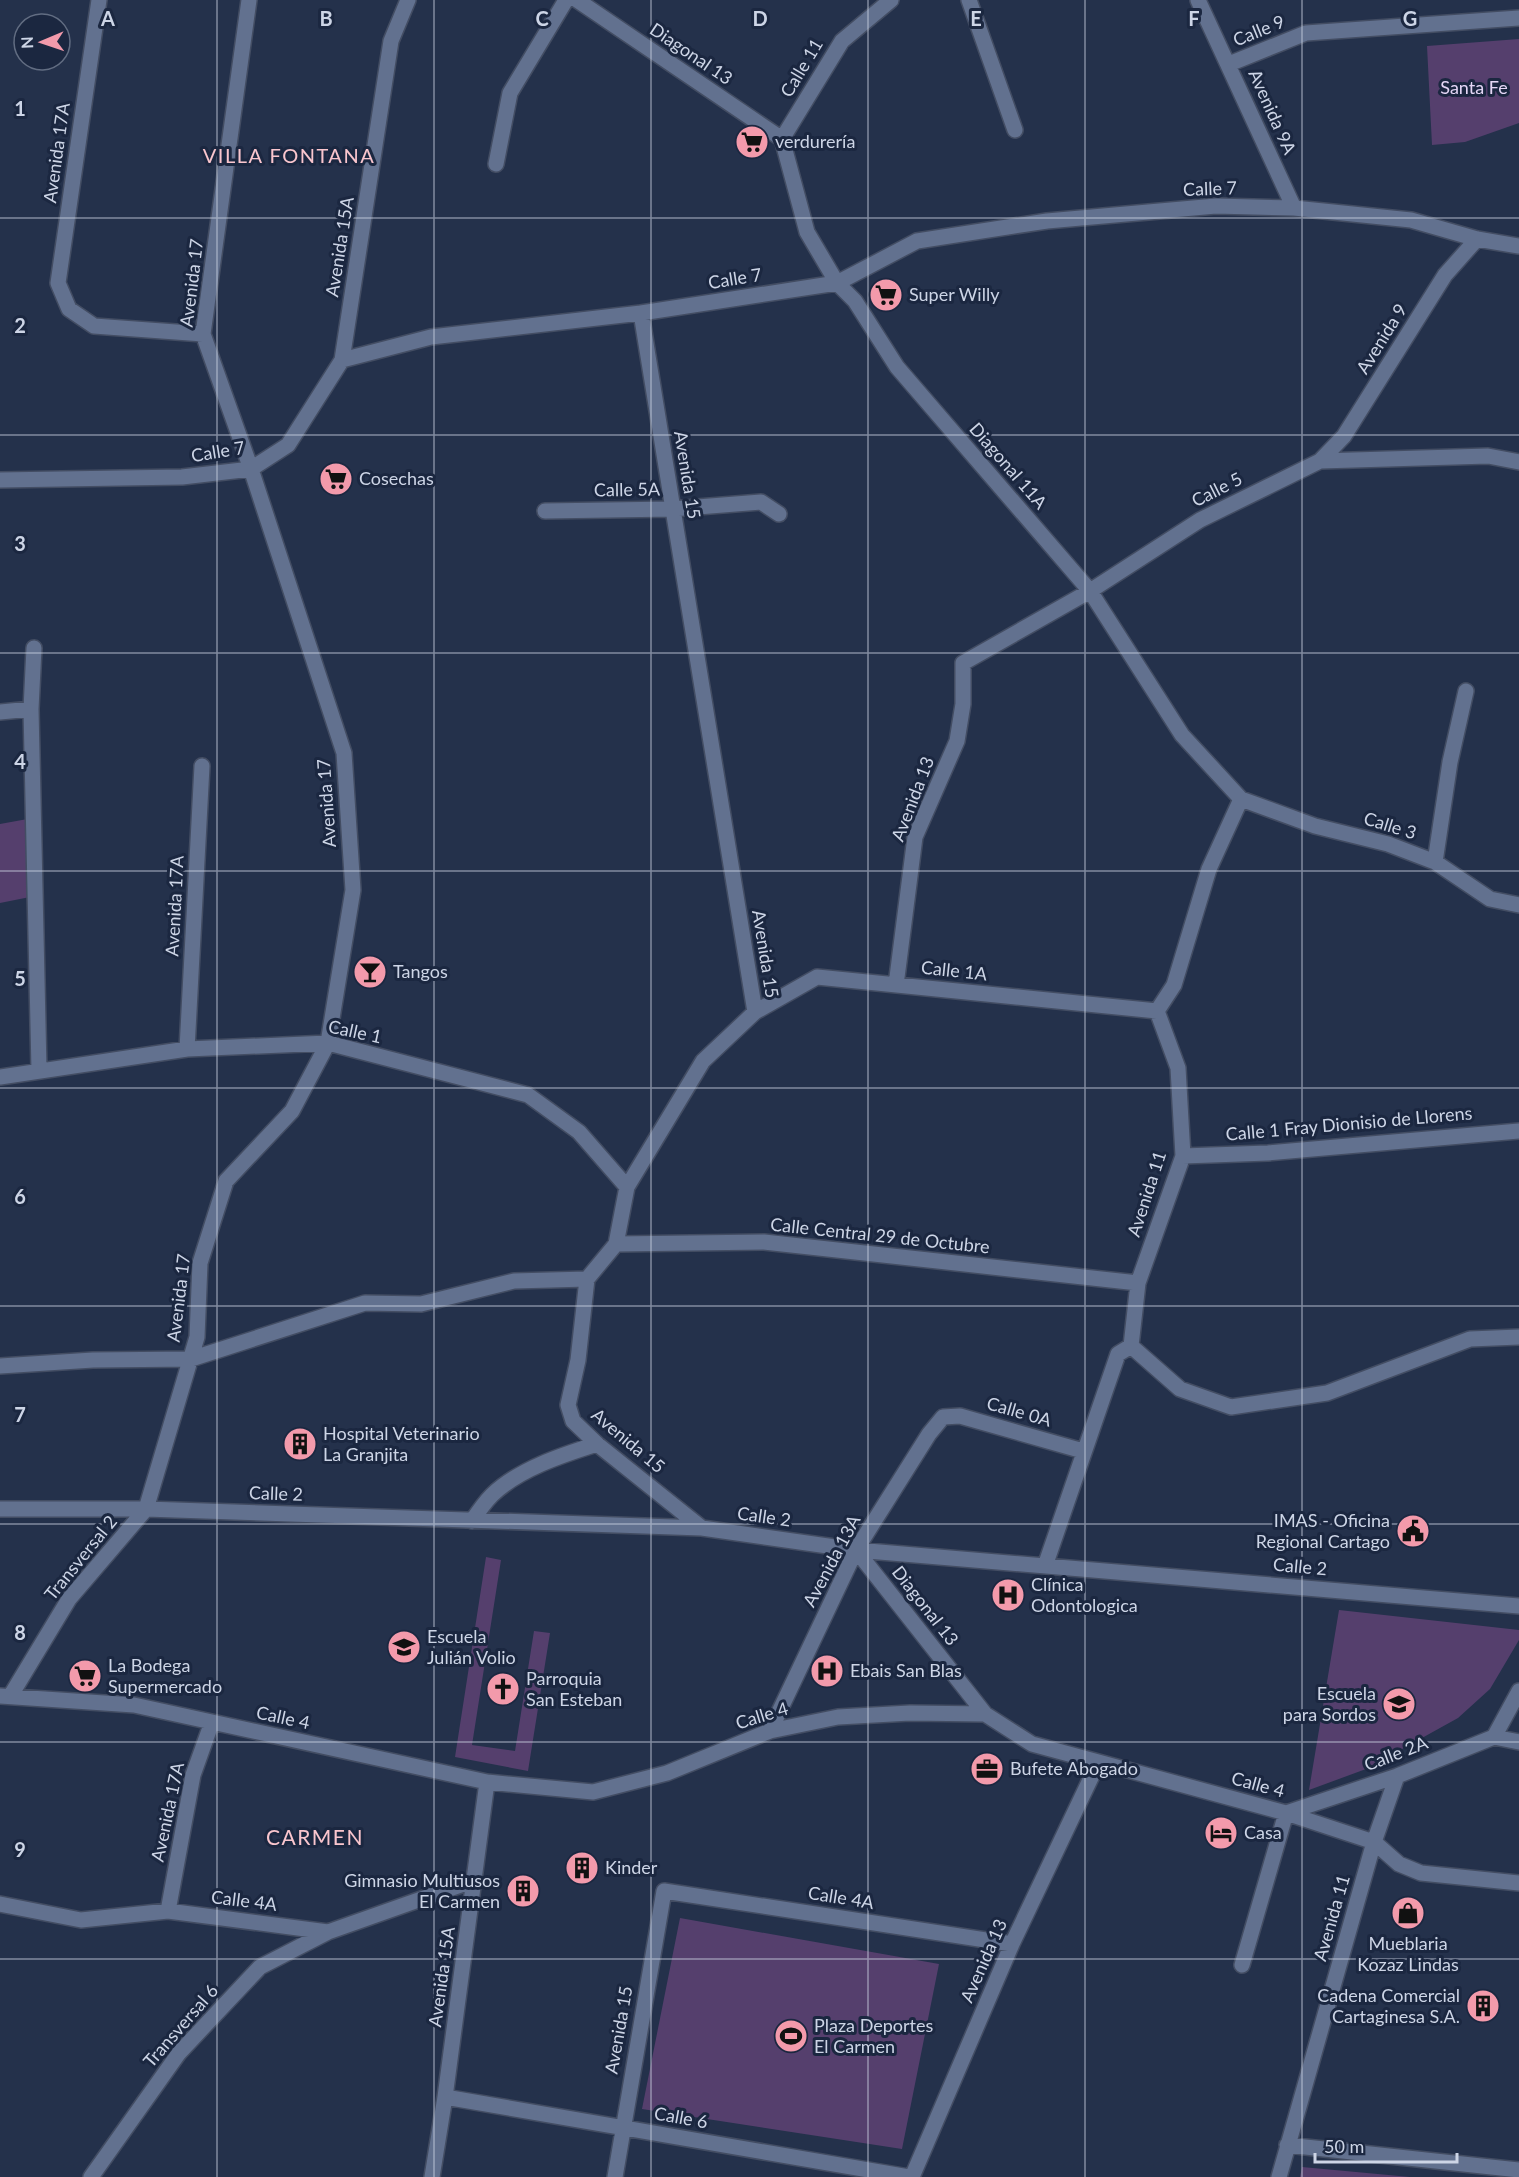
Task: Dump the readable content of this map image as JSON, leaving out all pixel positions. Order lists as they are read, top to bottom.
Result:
{
  "streets": {
    "street": [
      "Calle 9",
      "Diagonal 13",
      "Calle 11",
      "Avenida 9A",
      "Avenida 17A",
      "Calle 7",
      "Avenida 15A",
      "Avenida 17",
      "Avenida 9",
      "Diagonal 11A",
      "Avenida 15",
      "Calle 5A",
      "Calle 5",
      "Avenida 13",
      "Calle 3",
      "Calle 1A",
      "Calle 1",
      "Calle 1 Fray Dionisio de Llorens",
      "Avenida 11",
      "Calle Central 29 de Octubre",
      "Calle 0A",
      "Calle 2",
      "Transversal 2",
      "Avenida 13A",
      "Calle 4",
      "Calle 2A",
      "Calle 4A",
      "Transversal 6",
      "Calle 6"
    ]
  },
  "crossings": [
    ["Calle 9", "Avenida 9A"],
    ["Diagonal 13", "Calle 11"],
    ["Diagonal 13", "Diagonal 11A"],
    ["Diagonal 13", "Calle 2"],
    ["Diagonal 13", "Avenida 13A"],
    ["Diagonal 13", "Calle 4"],
    ["Calle 11", "Diagonal 11A"],
    ["Avenida 9A", "Calle 7"],
    ["Avenida 17A", "Avenida 17"],
    ["Avenida 17A", "Calle 1"],
    ["Avenida 17A", "Calle 4"],
    ["Avenida 17A", "Calle 4A"],
    ["Calle 7", "Avenida 15A"],
    ["Calle 7", "Avenida 17"],
    ["Calle 7", "Avenida 9"],
    ["Calle 7", "Diagonal 11A"],
    ["Calle 7", "Avenida 15"],
    ["Avenida 15A", "Calle 4"],
    ["Avenida 15A", "Calle 4A"],
    ["Avenida 15A", "Calle 6"],
    ["Avenida 17", "Calle 1"],
    ["Avenida 17", "Calle 2"],
    ["Avenida 17", "Transversal 2"],
    ["Avenida 9", "Calle 5"],
    ["Diagonal 11A", "Calle 5"],
    ["Diagonal 11A", "Calle 3"],
    ["Avenida 15", "Calle 5A"],
    ["Avenida 15", "Calle 1A"],
    ["Avenida 15", "Calle 1"],
    ["Avenida 15", "Calle Central 29 de Octubre"],
    ["Avenida 15", "Calle 2"],
    ["Avenida 15", "Calle 4A"],
    ["Avenida 15", "Calle 6"],
    ["Calle 5", "Avenida 13"],
    ["Avenida 13", "Calle 1A"],
    ["Avenida 13", "Calle 4"],
    ["Avenida 13", "Calle 4A"],
    ["Avenida 13", "Calle 6"],
    ["Calle 1A", "Avenida 11"],
    ["Calle 1 Fray Dionisio de Llorens", "Avenida 11"],
    ["Avenida 11", "Calle Central 29 de Octubre"],
    ["Avenida 11", "Calle 4"],
    ["Avenida 11", "Calle 2A"],
    ["Calle 0A", "Avenida 13A"],
    ["Calle 2", "Transversal 2"],
    ["Calle 2", "Avenida 13A"],
    ["Transversal 2", "Calle 4"],
    ["Avenida 13A", "Calle 4"],
    ["Calle 4", "Calle 2A"],
    ["Calle 4A", "Transversal 6"]
  ],
  "districts": ["VILLA FONTANA", "CARMEN"],
  "parks": ["Santa Fe"],
  "places": {
    "supermarket": [
      "verdurería",
      "Super Willy",
      "Cosechas",
      "La Bodega Supermercado"
    ],
    "bar": ["Tangos"],
    "building": [
      "Hospital Veterinario La Granjita",
      "Kinder",
      "Gimnasio Multiusos El Carmen",
      "Cadena Comercial Cartaginesa S.A."
    ],
    "public building": ["IMAS - Oficina Regional Cartago"],
    "hospital": ["Clínica Odontologica", "Ebais San Blas"],
    "school or university": ["Escuela Julián Volio", "Escuela para Sordos"],
    "church": ["Parroquia San Esteban"],
    "office": ["Bufete Abogado"],
    "hotel": ["Casa"],
    "shop": ["Mueblaria Kozaz Lindas"],
    "sports": ["Plaza Deportes El Carmen"]
  },
  "scale_bar": "50 m",
  "north": "left",
  "grid": {
    "columns": [
      "A",
      "B",
      "C",
      "D",
      "E",
      "F",
      "G"
    ],
    "rows": [
      "1",
      "2",
      "3",
      "4",
      "5",
      "6",
      "7",
      "8",
      "9"
    ]
  }
}
